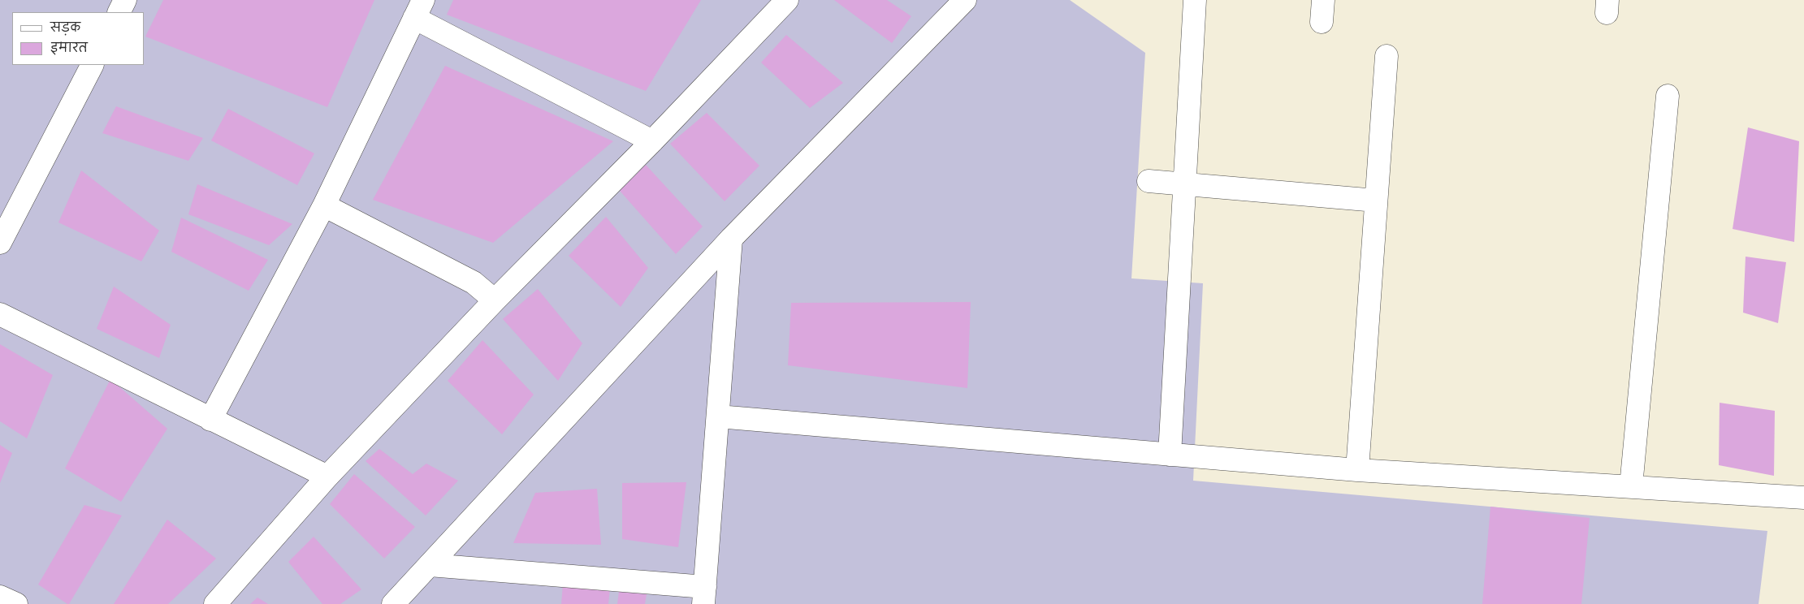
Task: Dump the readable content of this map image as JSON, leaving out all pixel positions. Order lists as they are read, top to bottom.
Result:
{
  "legend": ["सड़क", "इमारत"]
}
